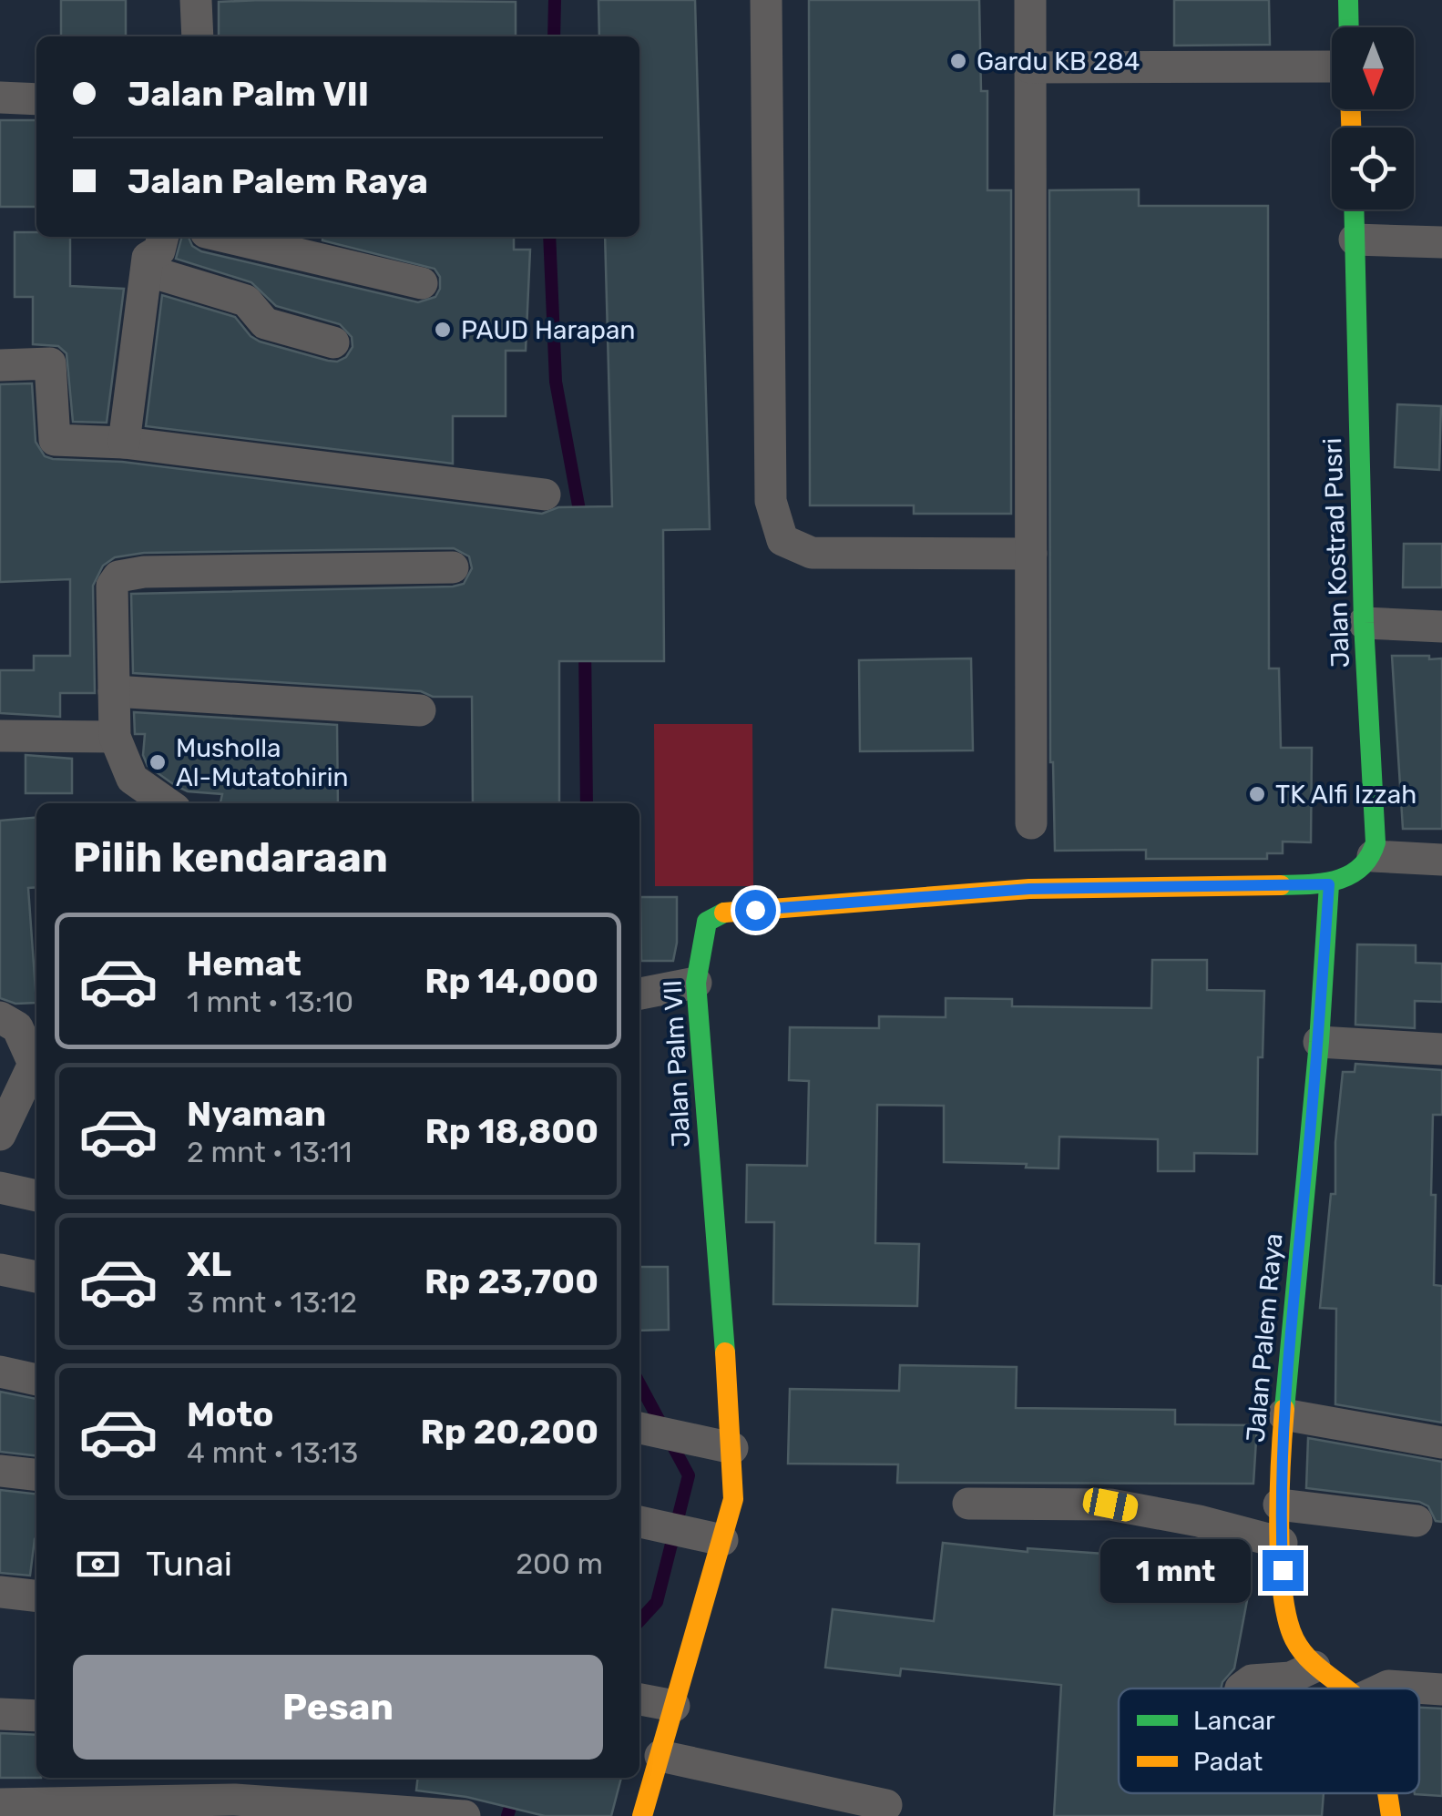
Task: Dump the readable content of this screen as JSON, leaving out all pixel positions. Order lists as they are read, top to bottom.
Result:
{
  "streets": {
    "street": ["Jalan Kostrad Pusri", "Jalan Palm VII", "Jalan Palem Raya"]
  },
  "crossings": [
    ["Jalan Palm VII", "Jalan Palem Raya"]
  ],
  "places": [
    "Gardu KB 284",
    "PAUD Harapan",
    "Musholla Al-Mutatohirin",
    "TK Alfi Izzah"
  ],
  "legend": ["Lancar", "Padat"],
  "north": "bottom",
  "page": {
    "banner": ["Jalan Palm VII", "Jalan Palem Raya"],
    "heading": "Pilih kendaraan",
    "list": [
      {
        "name": "Hemat",
        "note": "1 mnt · 13:10",
        "value": "Rp 14,000"
      },
      {
        "name": "Nyaman",
        "note": "2 mnt · 13:11",
        "value": "Rp 18,800"
      },
      {
        "name": "XL",
        "note": "3 mnt · 13:12",
        "value": "Rp 23,700"
      },
      {
        "name": "Moto",
        "note": "4 mnt · 13:13",
        "value": "Rp 20,200"
      }
    ],
    "pay": ["Tunai", "200 m"],
    "bubble": "1 mnt",
    "buttons": "Pesan"
  }
}
